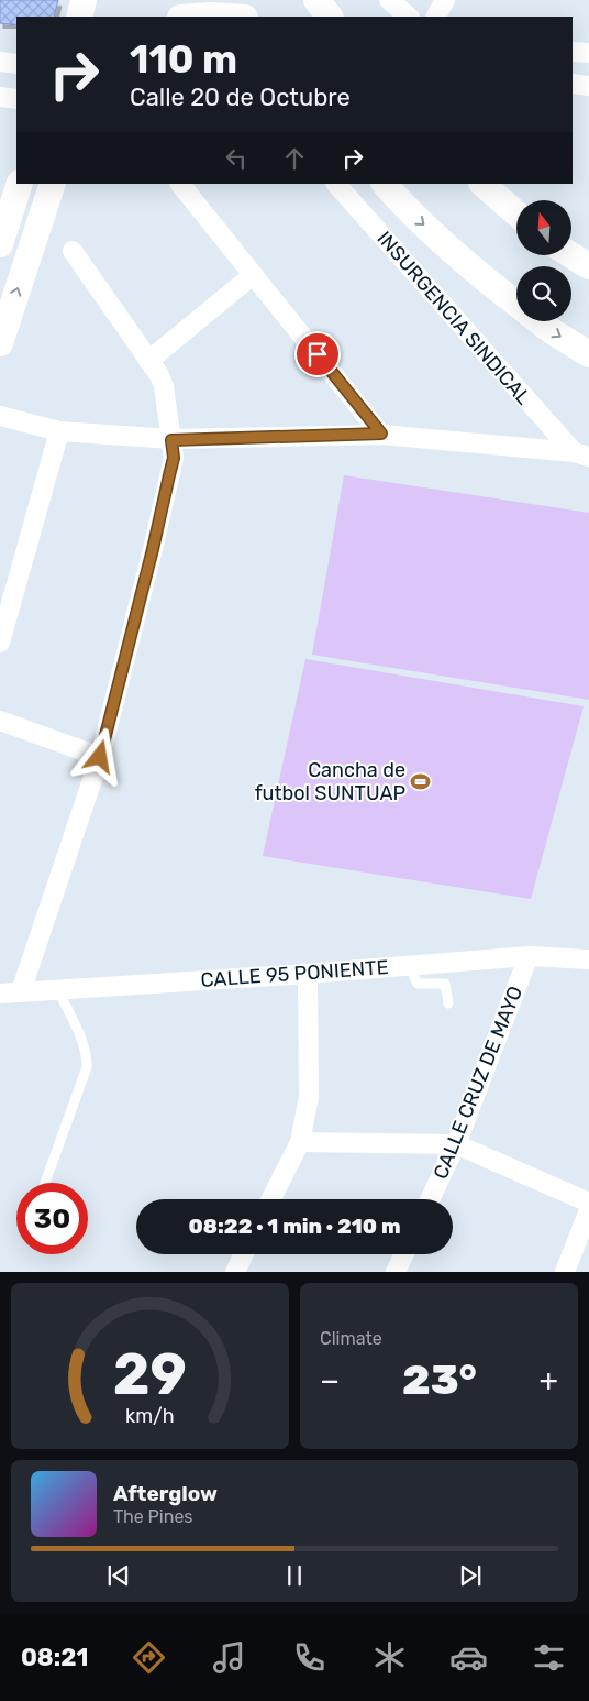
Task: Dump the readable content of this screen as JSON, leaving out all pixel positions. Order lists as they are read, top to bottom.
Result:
{
  "streets": {
    "street": ["INSURGENCIA SINDICAL", "CALLE 95 PONIENTE", "CALLE CRUZ DE MAYO"]
  },
  "crossings": [
    ["CALLE 95 PONIENTE", "CALLE CRUZ DE MAYO"]
  ],
  "places": {
    "sports": ["Cancha de futbol SUNTUAP"]
  },
  "north": "top",
  "page": {
    "turn": ["110 m", "Calle 20 de Octubre"],
    "limit": "30",
    "trip": "08:22 · 1 min · 210 m",
    "tile": "Climate",
    "heat": ["−", "23°", "+"],
    "song": ["Afterglow", "The Pines"],
    "tabs": "08:21",
    "gauge": ["29", "km/h"]
  }
}
